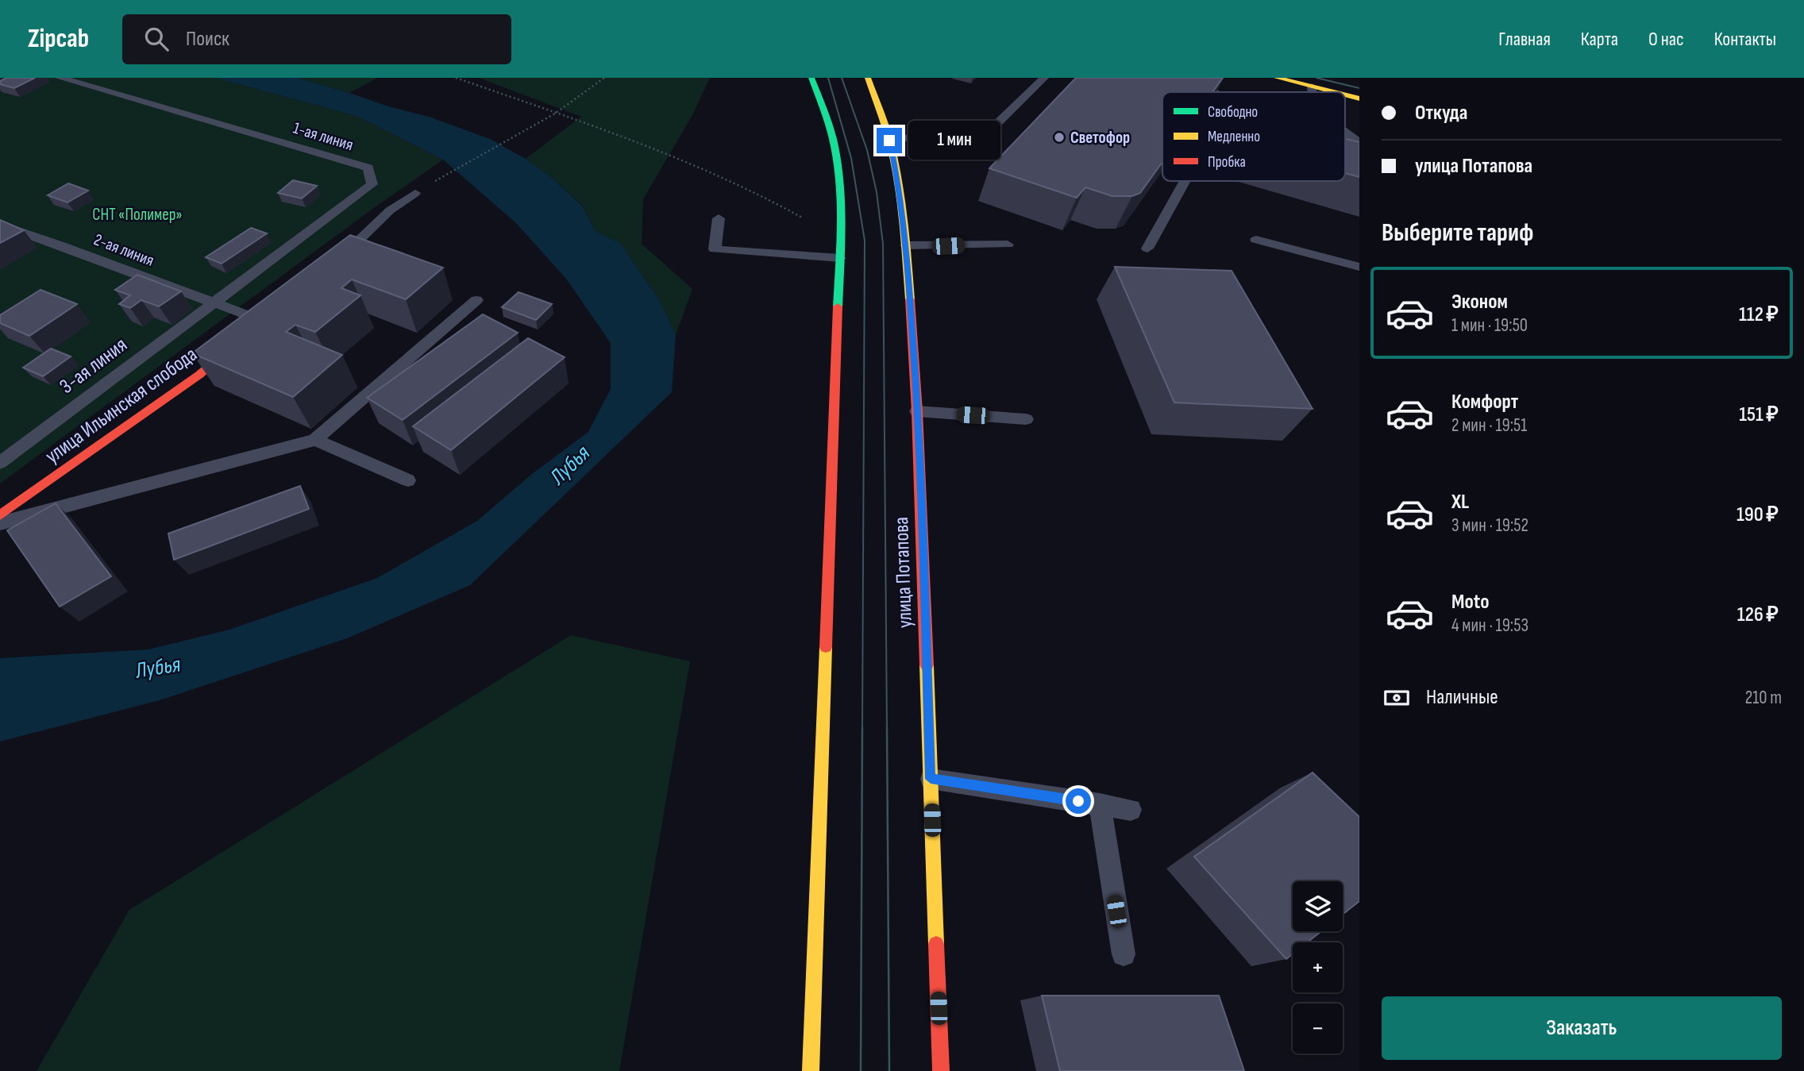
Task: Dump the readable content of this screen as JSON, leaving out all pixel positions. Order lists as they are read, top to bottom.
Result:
{
  "streets": {
    "street": ["улица Ильинская слобода", "улица Потапова"],
    "lane": ["1-ая линия", "2-ая линия", "3-ая линия"]
  },
  "crossings": [
    ["1-ая линия", "2-ая линия"],
    ["1-ая линия", "3-ая линия"],
    ["2-ая линия", "3-ая линия"],
    ["2-ая линия", "улица Ильинская слобода"]
  ],
  "water": ["Лубья"],
  "parks": ["СНТ «Полимер»"],
  "places": ["Светофор"],
  "legend": ["Свободно", "Медленно", "Пробка"],
  "page": {
    "header": "Zipcab",
    "search": "Поиск",
    "nav": [
      "Главная",
      "Карта",
      "О нас",
      "Контакты"
    ],
    "banner": ["Откуда", "улица Потапова"],
    "bubble": "1 мин",
    "heading": "Выберите тариф",
    "list": [
      {
        "name": "Эконом",
        "note": "1 мин · 19:50",
        "value": "112 ₽"
      },
      {
        "name": "Комфорт",
        "note": "2 мин · 19:51",
        "value": "151 ₽"
      },
      {
        "name": "XL",
        "note": "3 мин · 19:52",
        "value": "190 ₽"
      },
      {
        "name": "Moto",
        "note": "4 мин · 19:53",
        "value": "126 ₽"
      }
    ],
    "pay": ["Наличные", "210 m"],
    "map_buttons": ["+", "−"],
    "buttons": "Заказать"
  }
}
